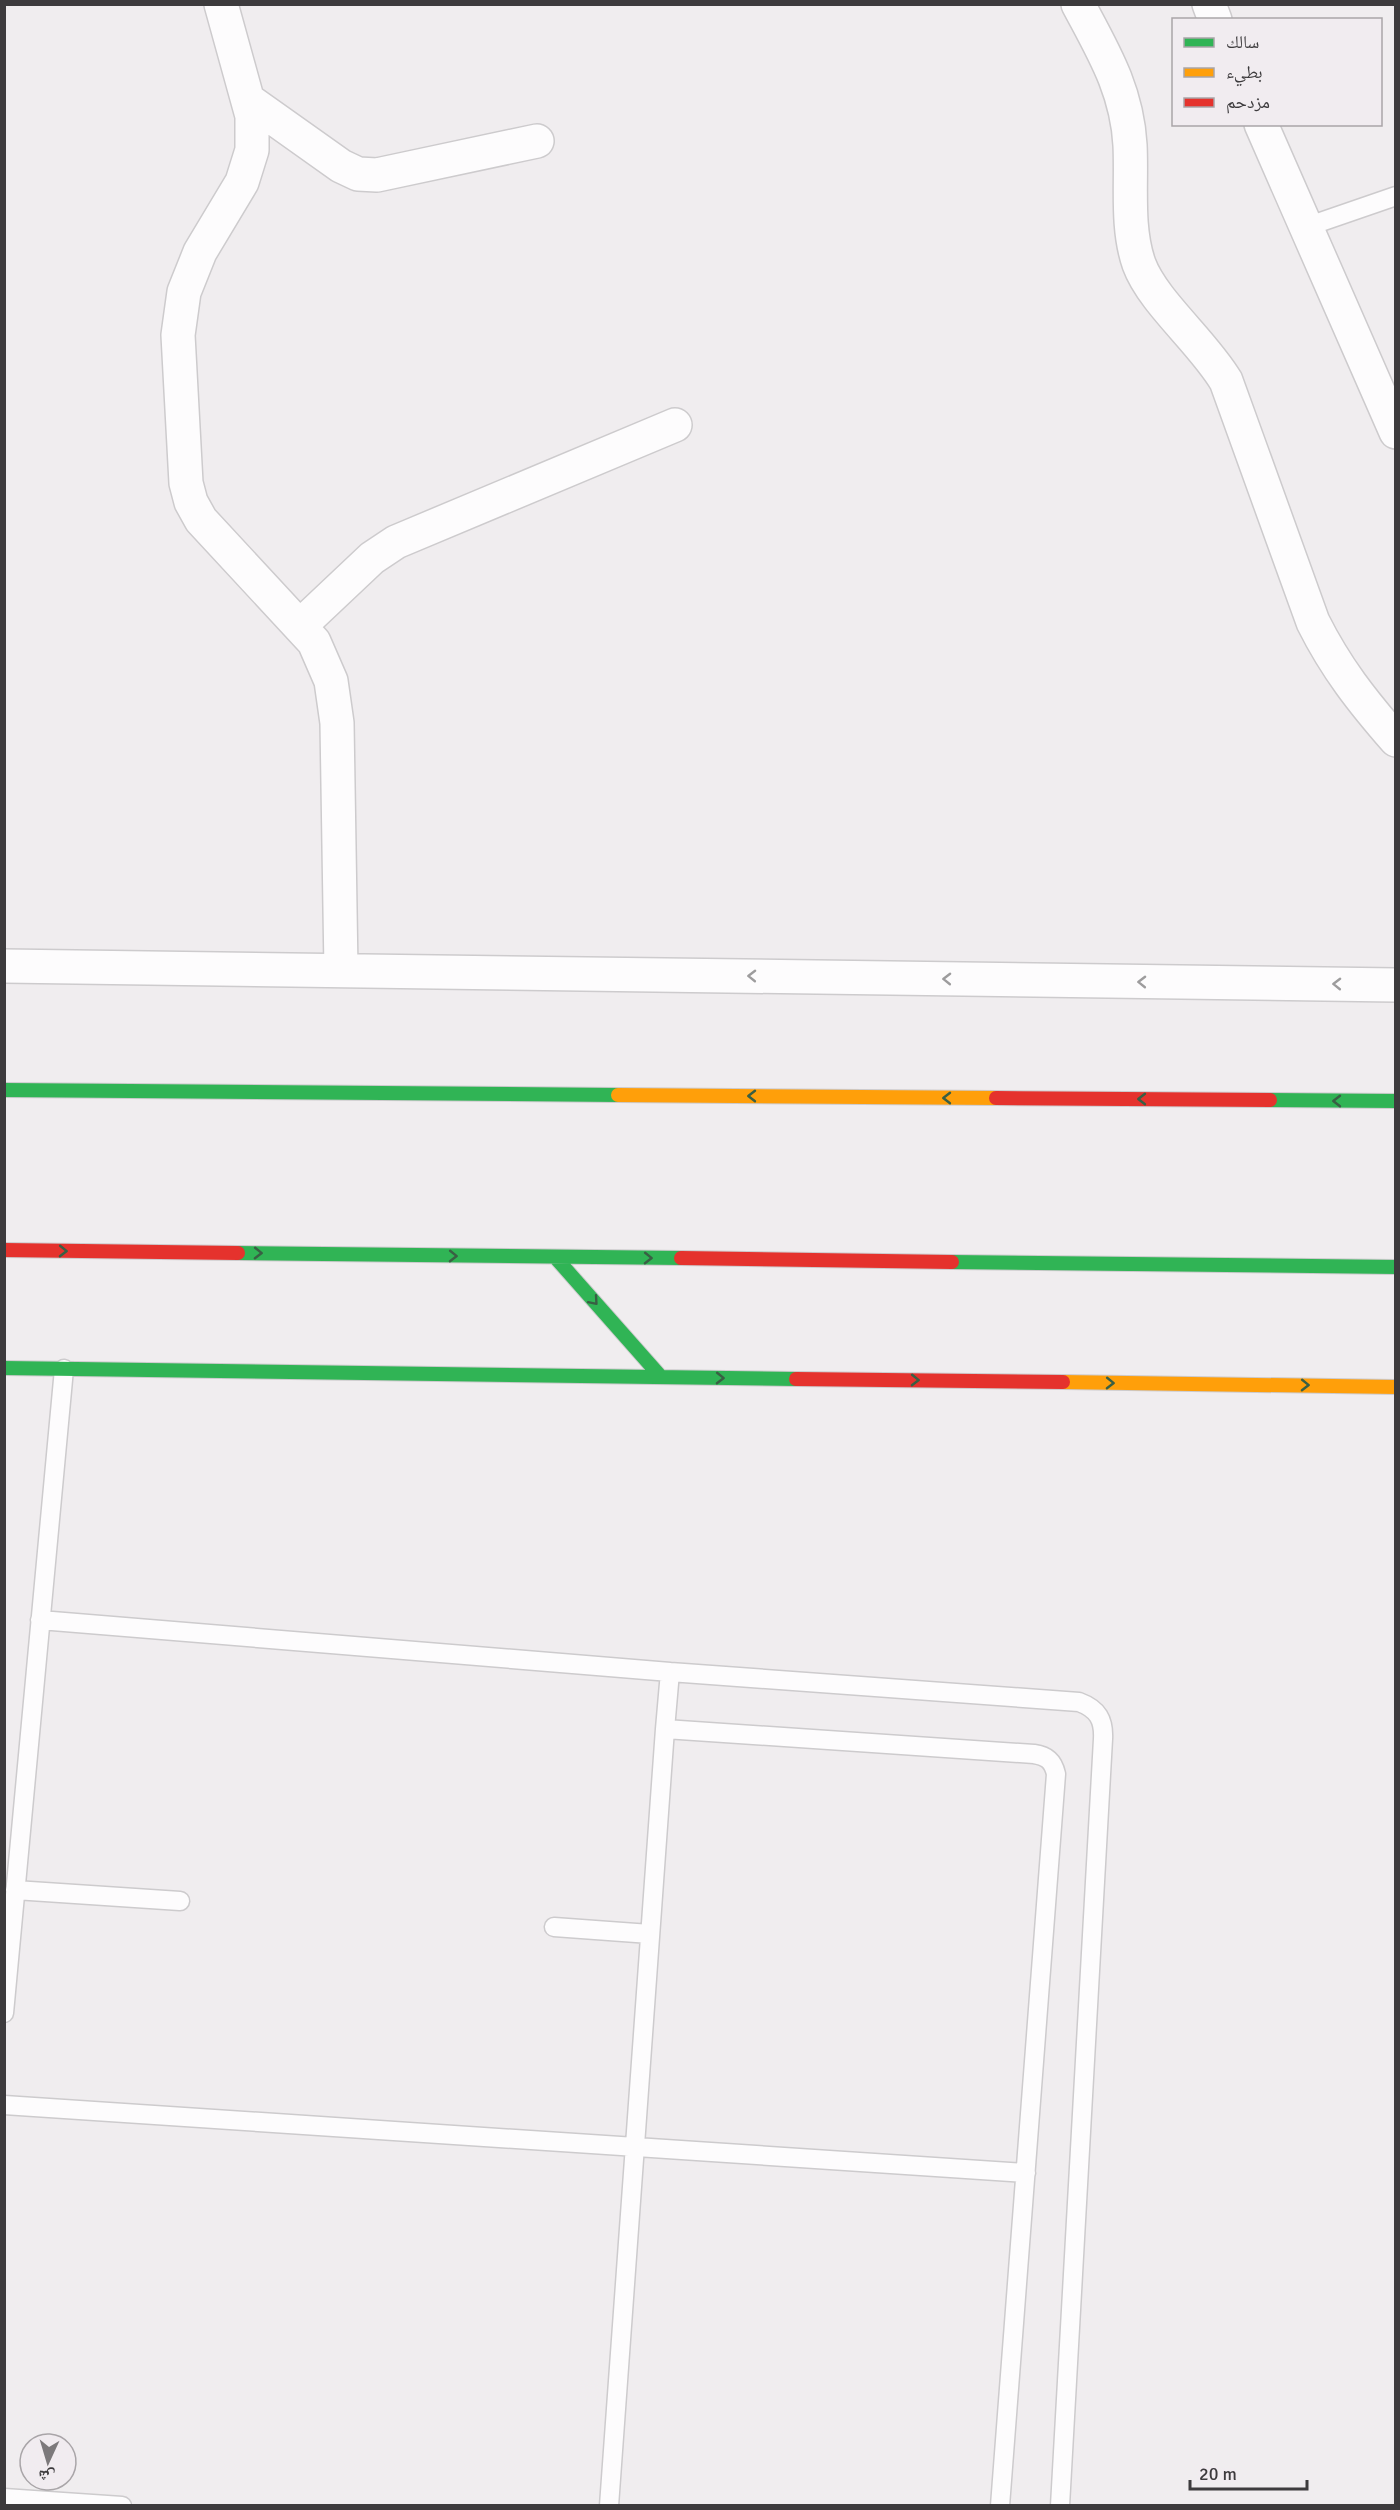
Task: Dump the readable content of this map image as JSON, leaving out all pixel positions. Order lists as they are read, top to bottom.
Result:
{
  "legend": ["سالك", "بطيء", "مزدحم"],
  "scale_bar": "20 m",
  "north": "bottom"
}
